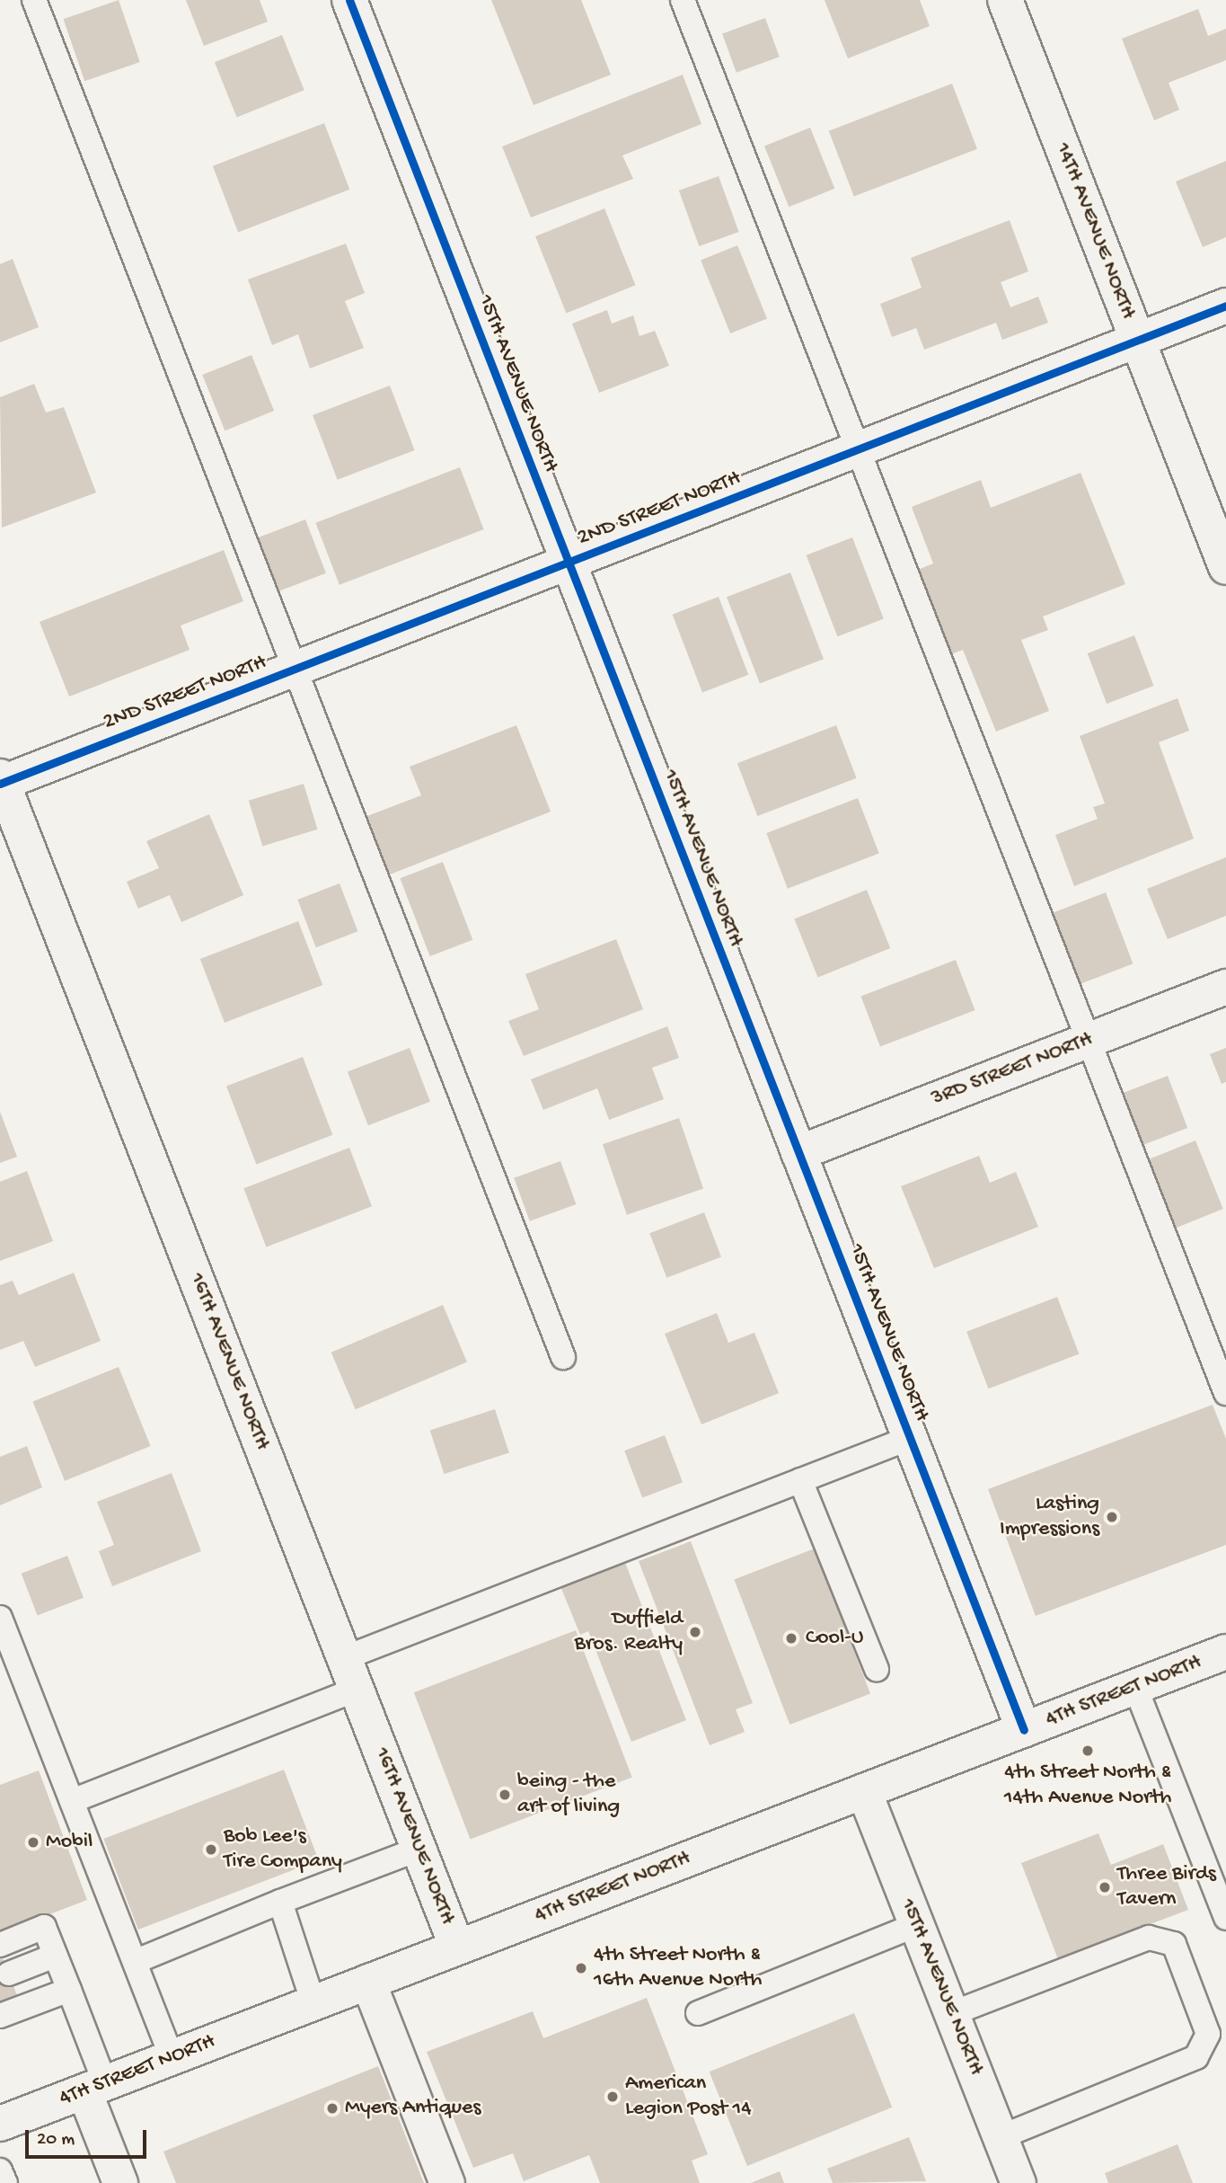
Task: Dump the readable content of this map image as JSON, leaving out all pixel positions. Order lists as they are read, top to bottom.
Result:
{
  "streets": {
    "street": [
      "14TH AVENUE NORTH",
      "15TH AVENUE NORTH",
      "2ND STREET NORTH",
      "3RD STREET NORTH",
      "16TH AVENUE NORTH",
      "4TH STREET NORTH"
    ]
  },
  "crossings": [
    ["14TH AVENUE NORTH", "2ND STREET NORTH"],
    ["15TH AVENUE NORTH", "2ND STREET NORTH"],
    ["15TH AVENUE NORTH", "3RD STREET NORTH"],
    ["15TH AVENUE NORTH", "4TH STREET NORTH"],
    ["2ND STREET NORTH", "16TH AVENUE NORTH"],
    ["16TH AVENUE NORTH", "4TH STREET NORTH"]
  ],
  "places": [
    "Lasting Impressions",
    "Duffield Bros. Realty",
    "Cool-U",
    "4th Street North & 14th Avenue North",
    "being - the art of living",
    "Mobil",
    "Bob Lee's Tire Company",
    "Three Birds Tavern",
    "4th Street North & 16th Avenue North",
    "American Legion Post 14",
    "Myers Antiques"
  ],
  "scale_bar": "20 m"
}
